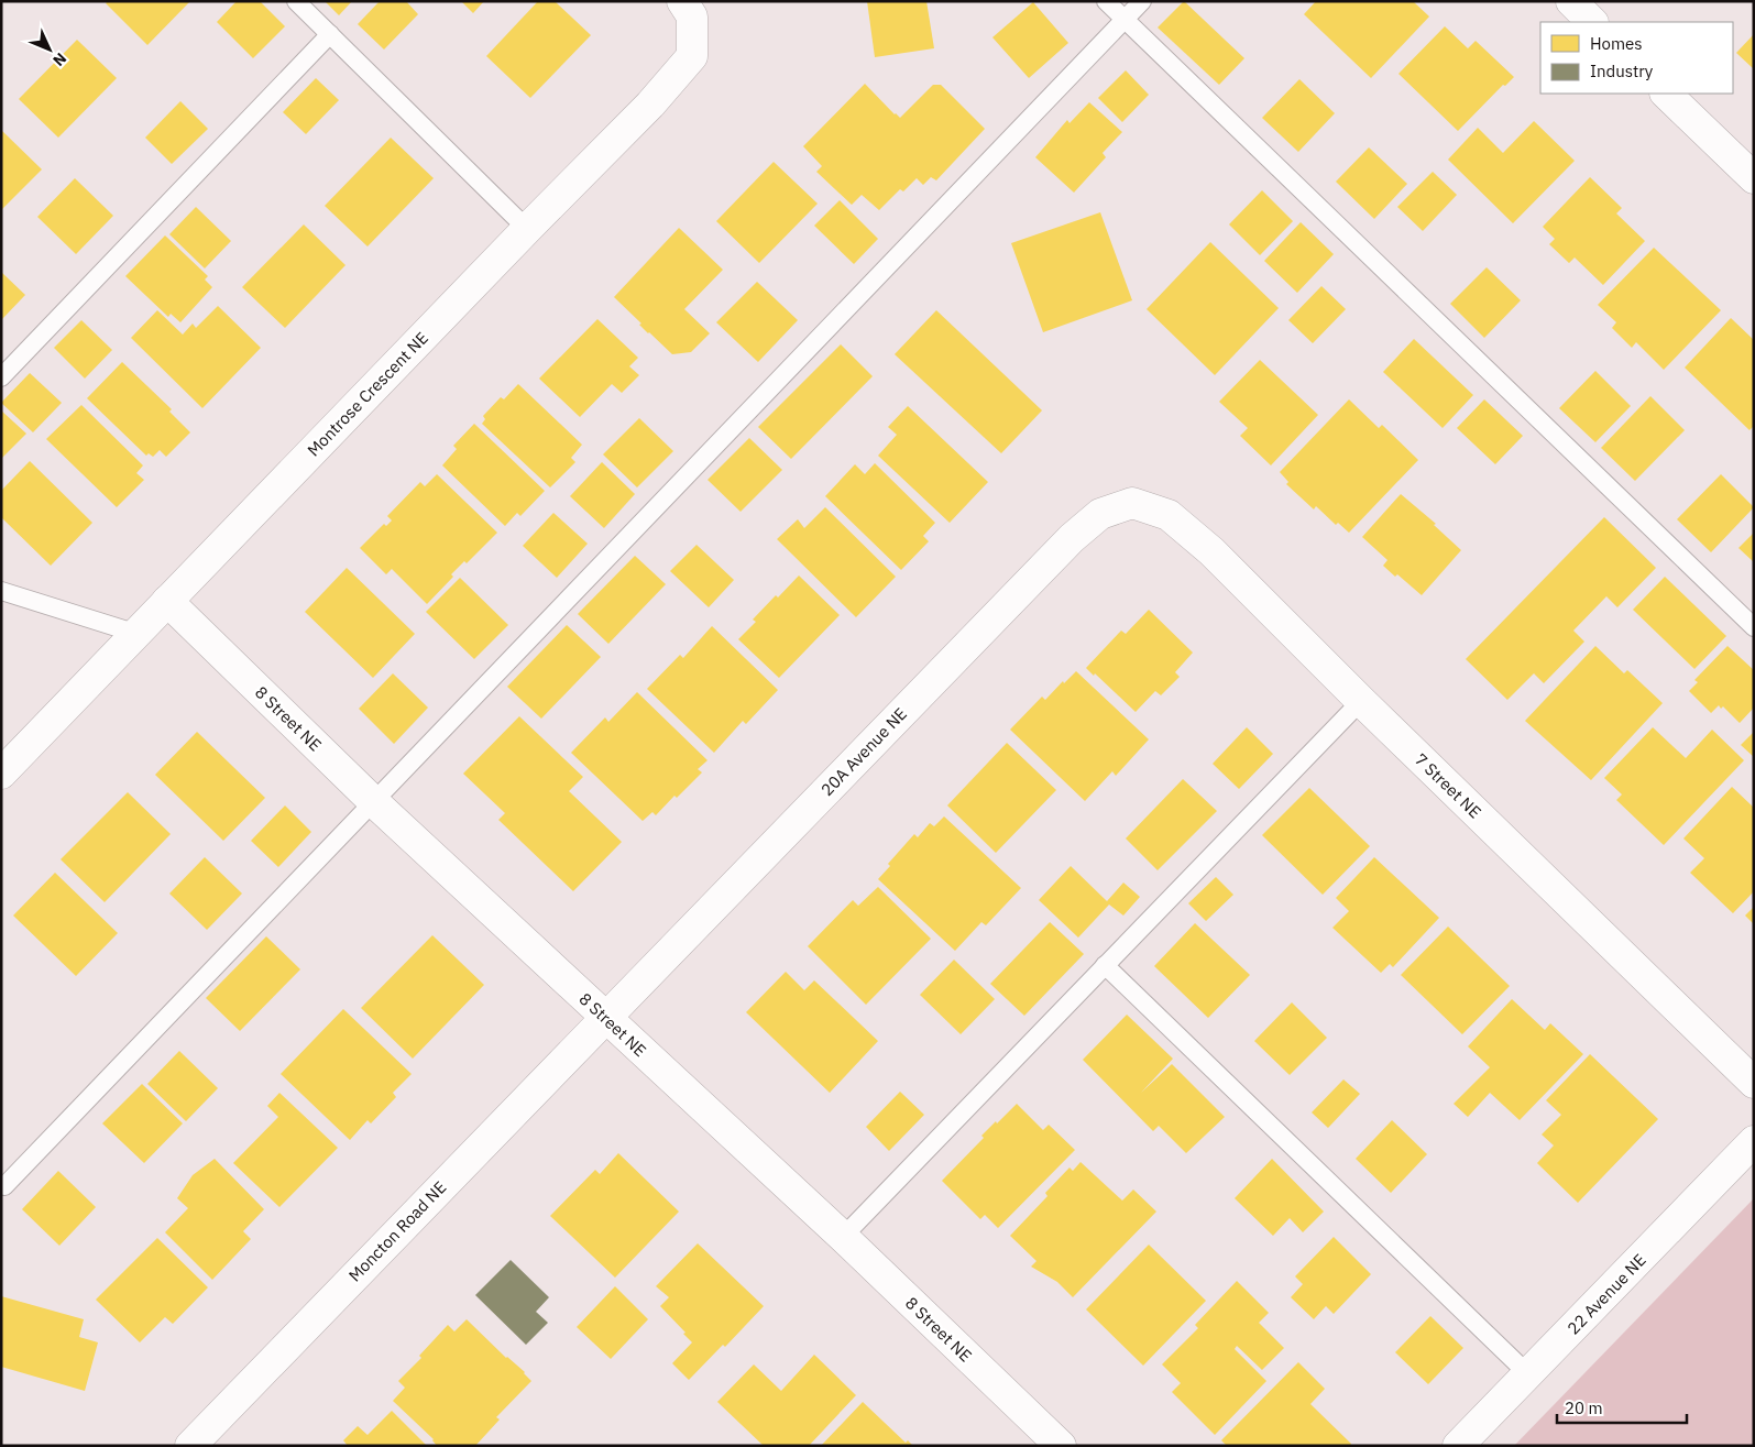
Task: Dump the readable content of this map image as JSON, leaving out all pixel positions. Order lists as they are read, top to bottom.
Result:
{
  "streets": {
    "street": [
      "Montrose Crescent NE",
      "8 Street NE",
      "20A Avenue NE",
      "7 Street NE",
      "Moncton Road NE",
      "22 Avenue NE"
    ]
  },
  "crossings": [
    ["Montrose Crescent NE", "8 Street NE"],
    ["8 Street NE", "20A Avenue NE"],
    ["8 Street NE", "Moncton Road NE"],
    ["20A Avenue NE", "7 Street NE"],
    ["20A Avenue NE", "Moncton Road NE"]
  ],
  "legend": ["Homes", "Industry"],
  "scale_bar": "20 m",
  "north": "bottom right"
}
